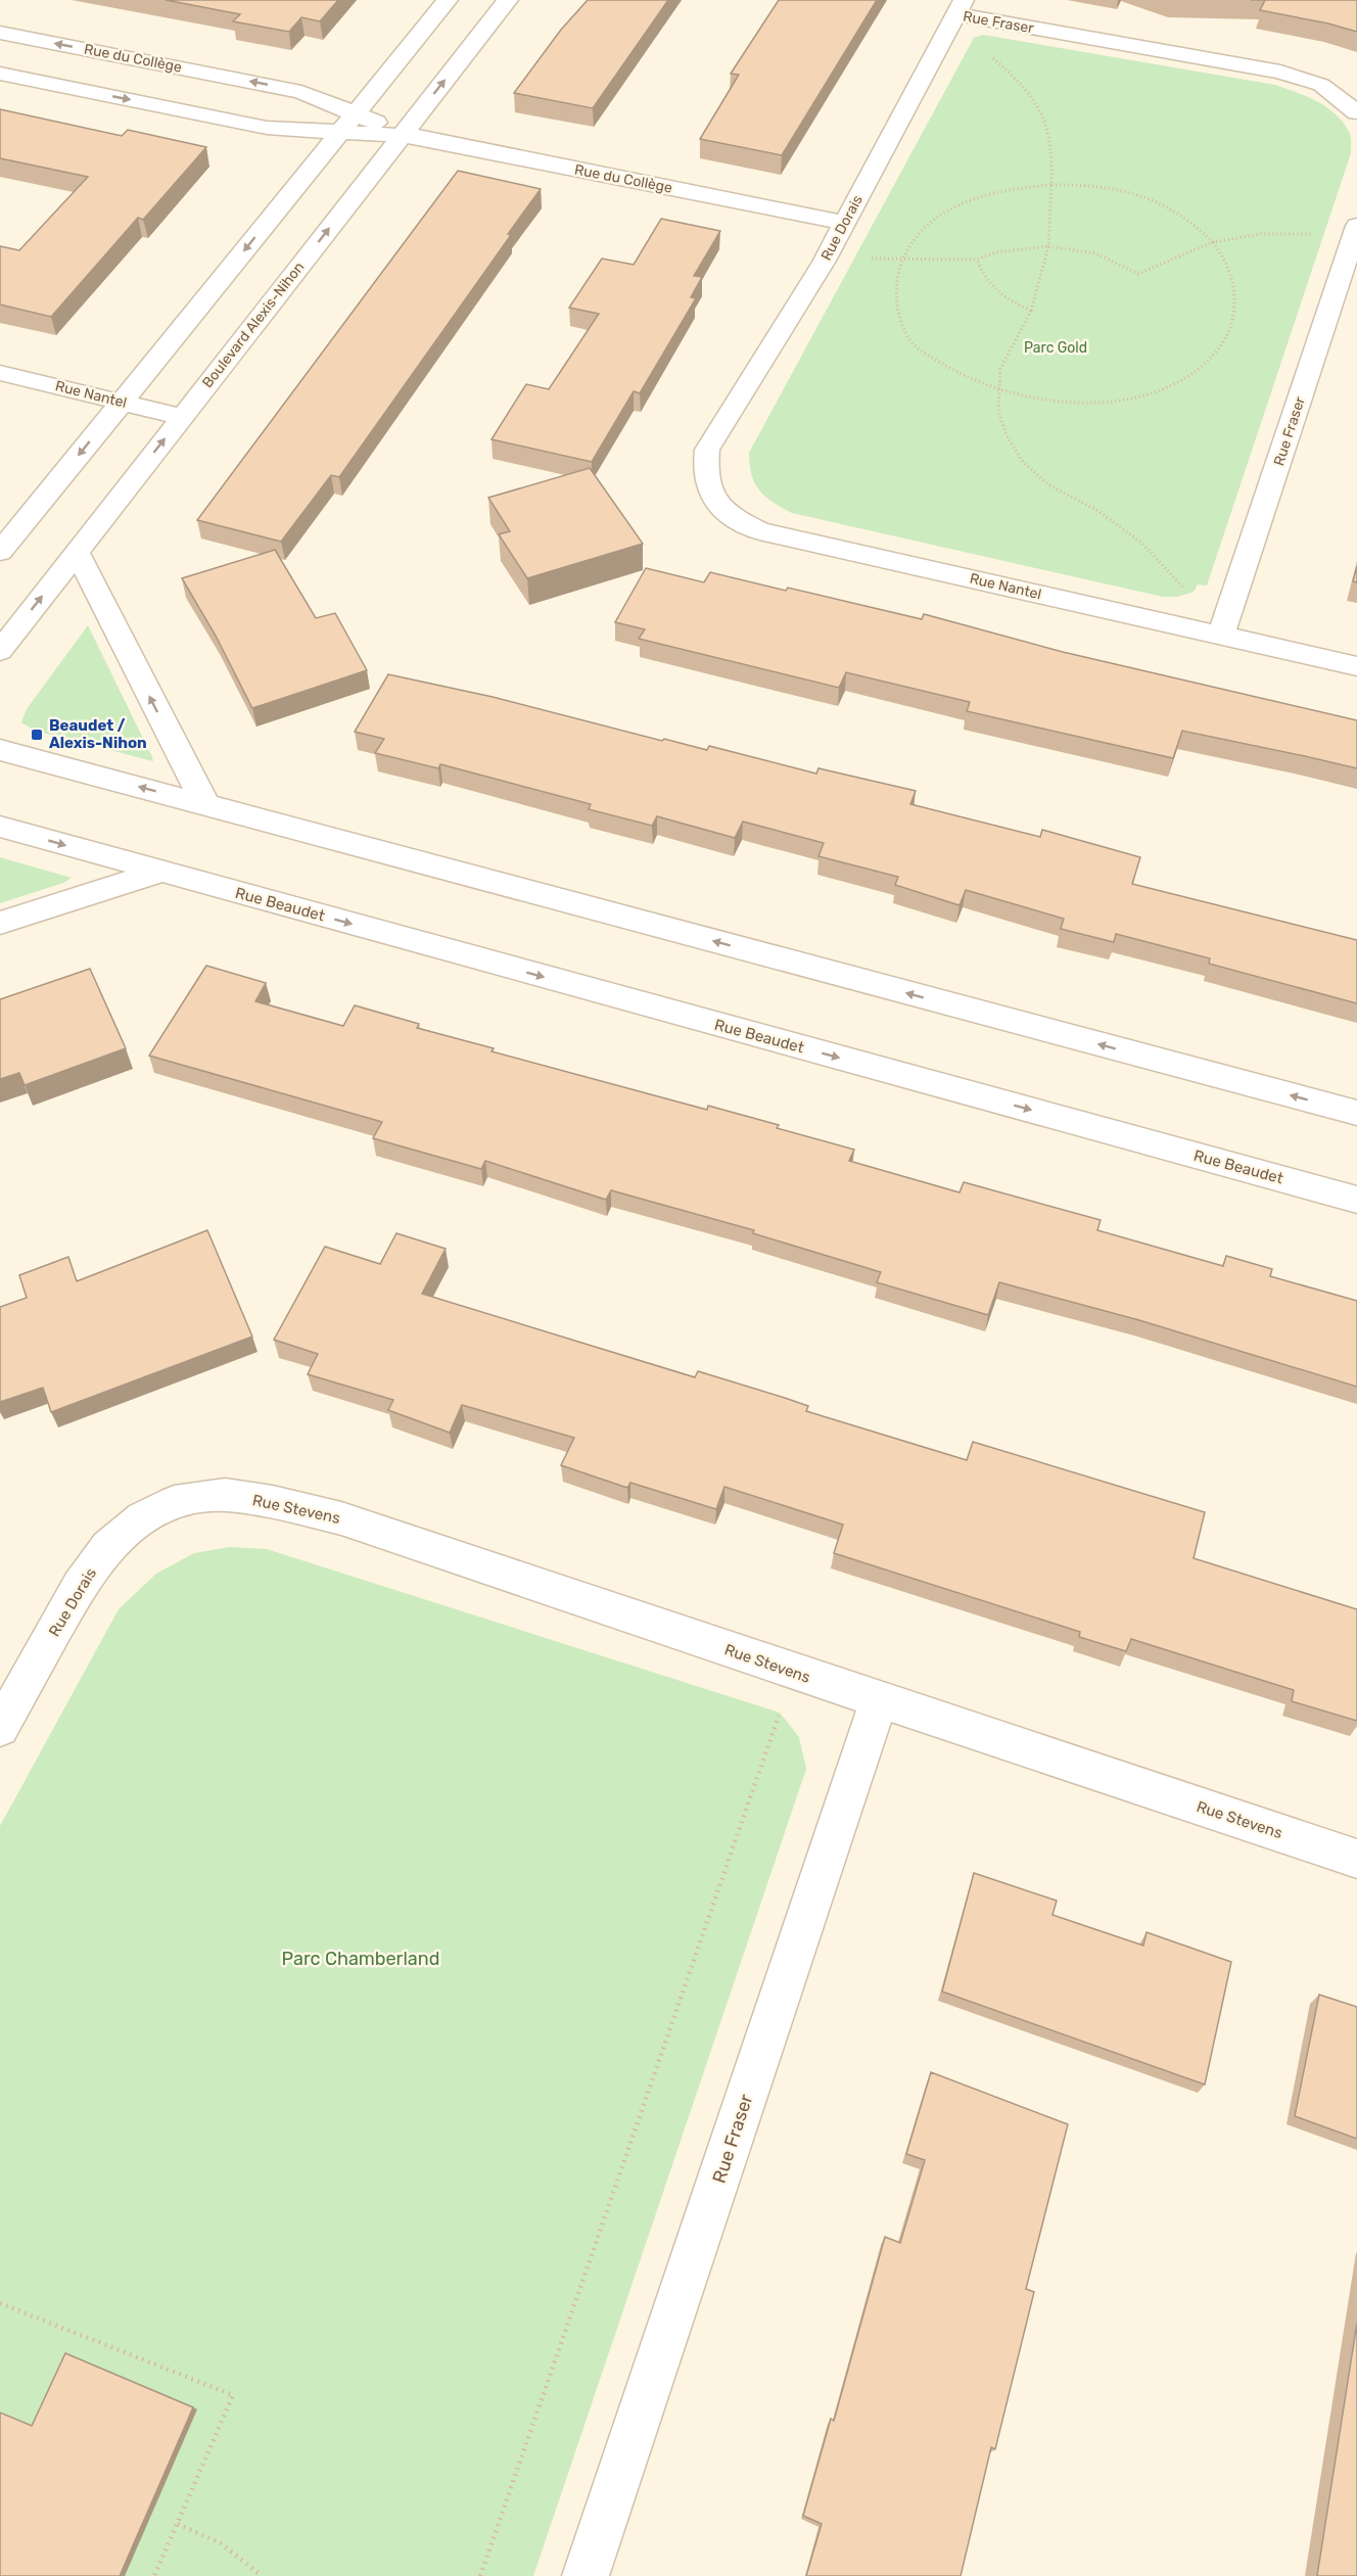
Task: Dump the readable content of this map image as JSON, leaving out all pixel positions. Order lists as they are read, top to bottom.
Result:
{
  "streets": {
    "street": [
      "Rue Fraser",
      "Rue du Collège",
      "Rue Dorais",
      "Boulevard Alexis-Nihon",
      "Rue Nantel",
      "Rue Beaudet",
      "Rue Stevens"
    ]
  },
  "crossings": [
    ["Rue Fraser", "Rue Dorais"],
    ["Rue Fraser", "Rue Nantel"],
    ["Rue Fraser", "Rue Stevens"],
    ["Rue du Collège", "Rue Dorais"],
    ["Rue du Collège", "Boulevard Alexis-Nihon"],
    ["Rue Dorais", "Rue Nantel"],
    ["Rue Dorais", "Rue Stevens"],
    ["Boulevard Alexis-Nihon", "Rue Nantel"]
  ],
  "parks": ["Parc Gold", "Parc Chamberland"],
  "places": {
    "transit": ["Beaudet / Alexis-Nihon"]
  }
}
